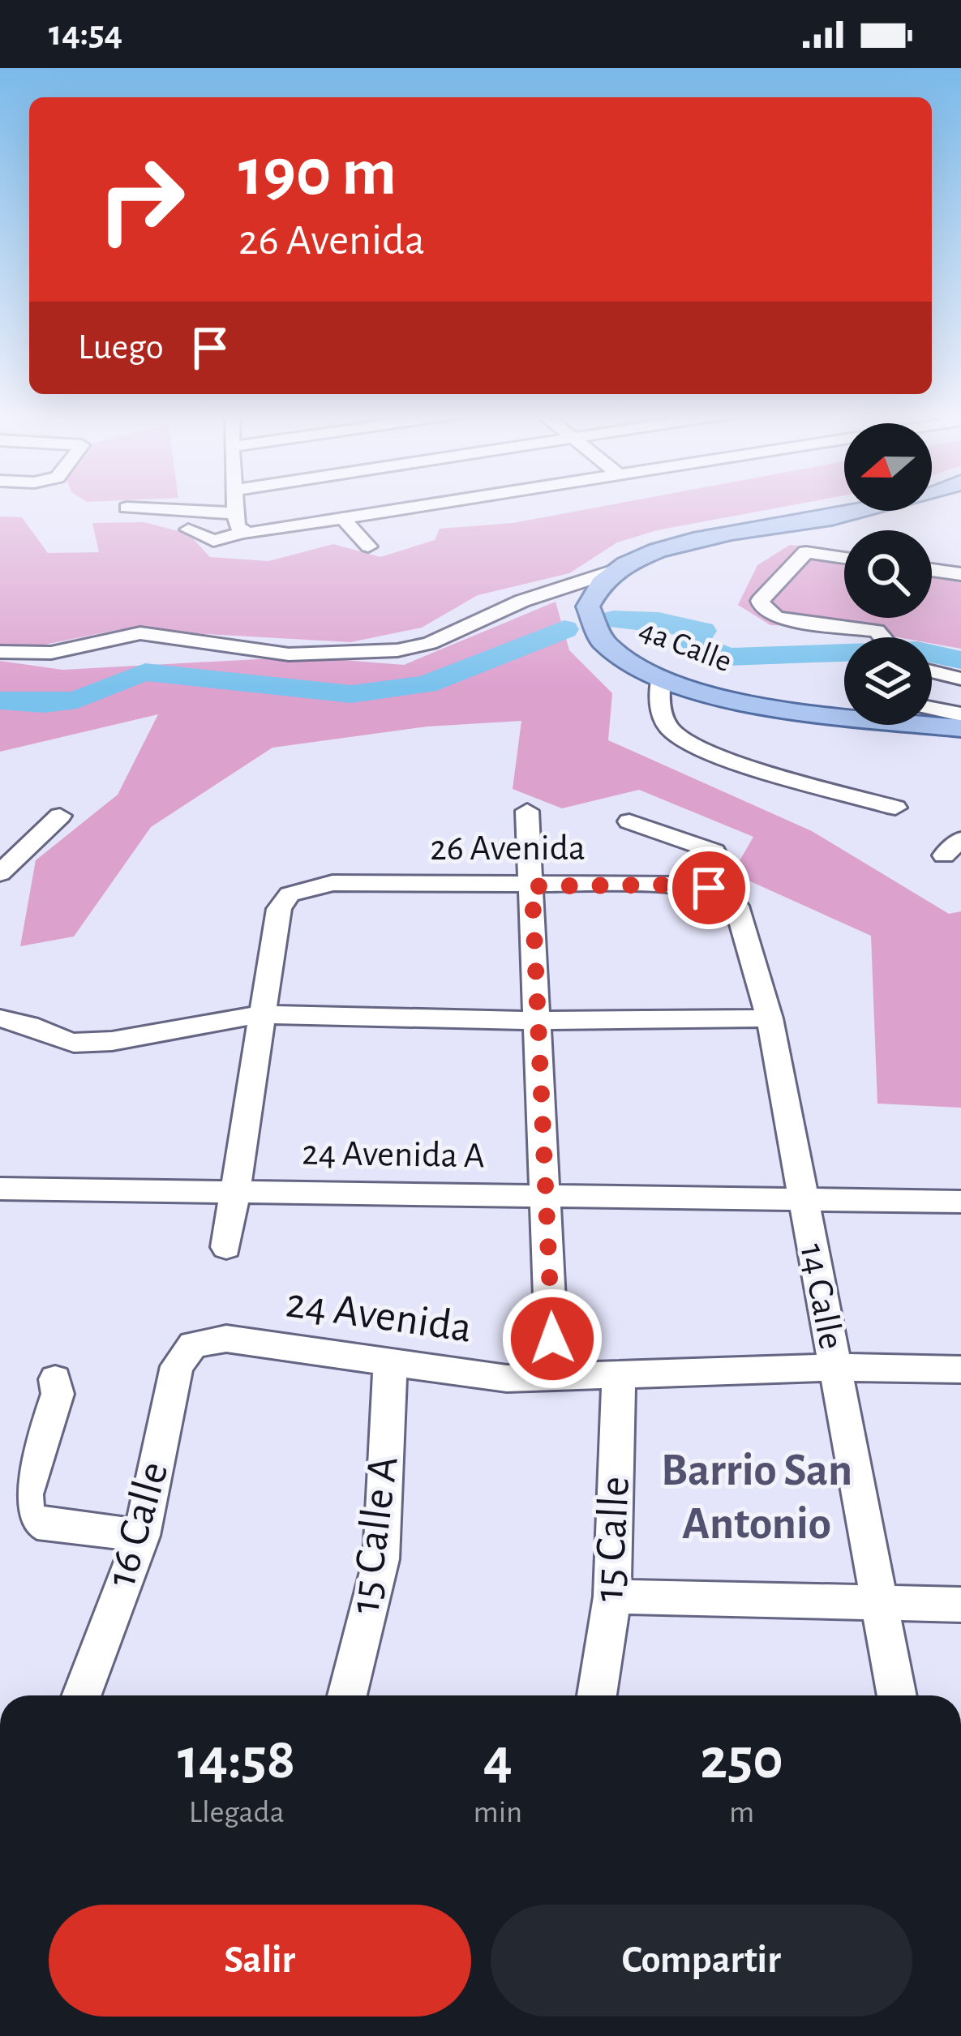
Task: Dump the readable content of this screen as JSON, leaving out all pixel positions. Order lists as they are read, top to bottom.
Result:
{
  "streets": {
    "main road": ["4a Calle"],
    "street": [
      "26 Avenida",
      "24 Avenida A",
      "14 Calle",
      "24 Avenida",
      "16 Calle",
      "15 Calle A",
      "15 Calle"
    ]
  },
  "crossings": [
    ["26 Avenida", "14 Calle"],
    ["24 Avenida A", "14 Calle"],
    ["14 Calle", "24 Avenida"],
    ["24 Avenida", "16 Calle"],
    ["24 Avenida", "15 Calle A"],
    ["24 Avenida", "15 Calle"]
  ],
  "districts": ["Barrio San Antonio"],
  "north": "left",
  "page": {
    "status": "14:54",
    "turn": ["190 m", "26 Avenida"],
    "then": "Luego",
    "eta": [
      "14:58",
      "Llegada",
      "4",
      "min",
      "250",
      "m"
    ],
    "buttons": ["Salir", "Compartir"]
  }
}
